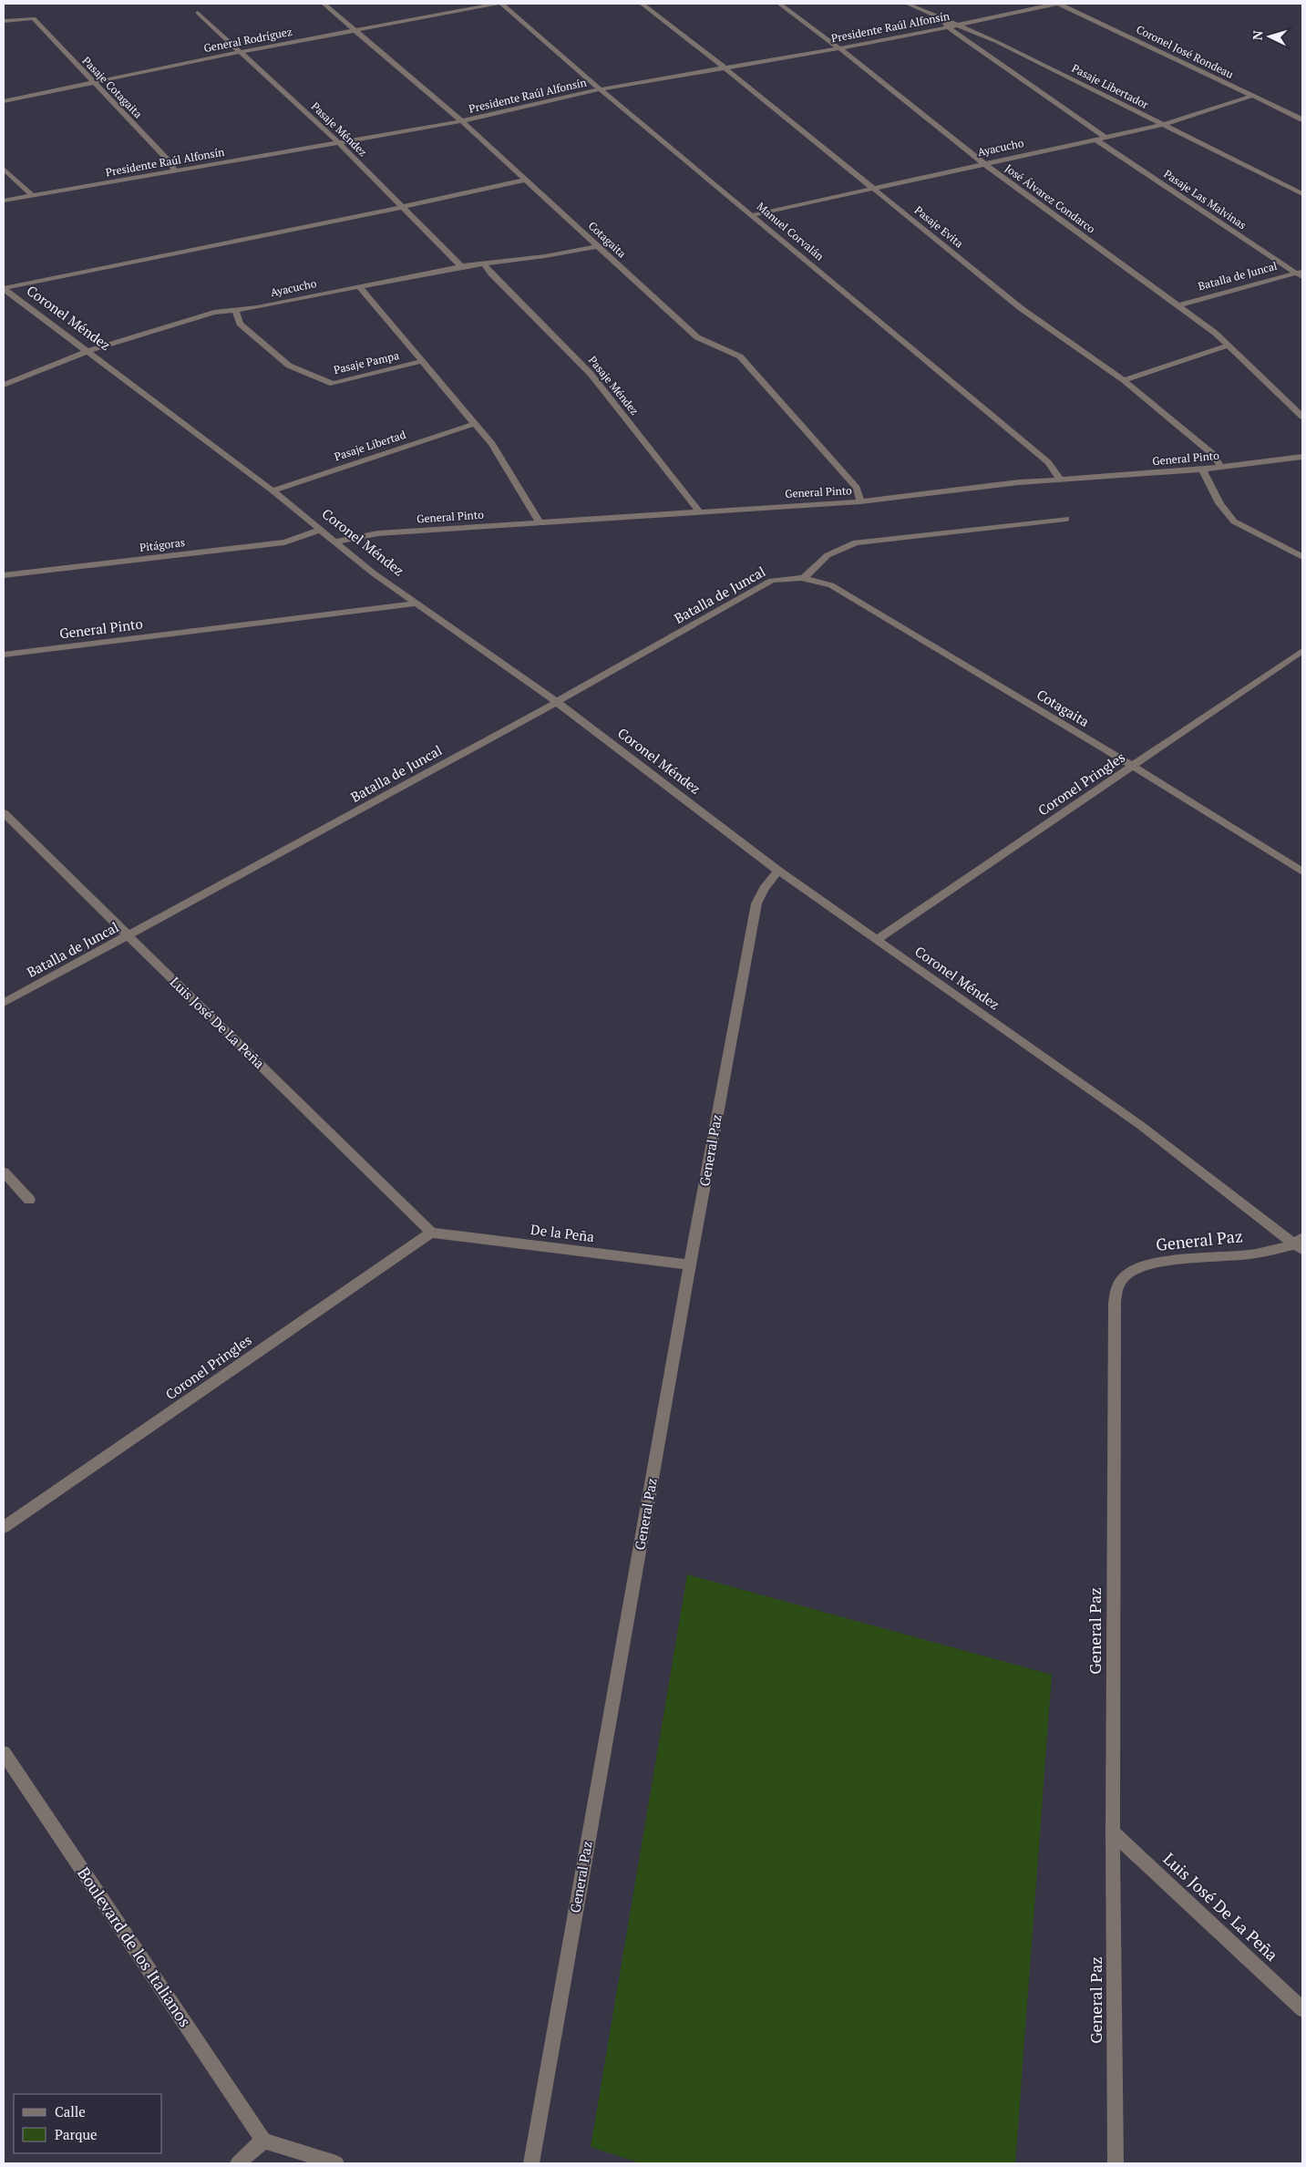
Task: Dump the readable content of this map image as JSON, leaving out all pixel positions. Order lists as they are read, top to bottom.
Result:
{
  "streets": {
    "street": [
      "Presidente Raúl Alfonsín",
      "General Rodríguez",
      "Coronel José Rondeau",
      "Pasaje Libertador",
      "Pasaje Cotagaita",
      "Pasaje Méndez",
      "Ayacucho",
      "José Álvarez Condarco",
      "Pasaje Las Malvinas",
      "Pasaje Evita",
      "Manuel Corvalán",
      "Cotagaita",
      "Batalla de Juncal",
      "Coronel Méndez",
      "Pasaje Pampa",
      "Pasaje Libertad",
      "General Pinto",
      "Pitágoras",
      "Coronel Pringles",
      "Luis José De La Peña",
      "General Paz",
      "De la Peña",
      "Boulevard de los Italianos"
    ]
  },
  "crossings": [
    ["Presidente Raúl Alfonsín", "Pasaje Libertador"],
    ["Presidente Raúl Alfonsín", "Pasaje Cotagaita"],
    ["Presidente Raúl Alfonsín", "Pasaje Méndez"],
    ["Presidente Raúl Alfonsín", "José Álvarez Condarco"],
    ["Presidente Raúl Alfonsín", "Pasaje Evita"],
    ["Presidente Raúl Alfonsín", "Manuel Corvalán"],
    ["Presidente Raúl Alfonsín", "Cotagaita"],
    ["General Rodríguez", "Pasaje Cotagaita"],
    ["General Rodríguez", "Pasaje Méndez"],
    ["General Rodríguez", "Cotagaita"],
    ["Coronel José Rondeau", "Ayacucho"],
    ["Pasaje Libertador", "Ayacucho"],
    ["Pasaje Méndez", "Ayacucho"],
    ["Pasaje Méndez", "General Pinto"],
    ["Ayacucho", "José Álvarez Condarco"],
    ["Ayacucho", "Pasaje Las Malvinas"],
    ["Ayacucho", "Pasaje Evita"],
    ["Ayacucho", "Manuel Corvalán"],
    ["Ayacucho", "Cotagaita"],
    ["Ayacucho", "Coronel Méndez"],
    ["Ayacucho", "Pasaje Pampa"],
    ["José Álvarez Condarco", "Batalla de Juncal"],
    ["Pasaje Las Malvinas", "Batalla de Juncal"],
    ["Pasaje Evita", "General Pinto"],
    ["Manuel Corvalán", "General Pinto"],
    ["Cotagaita", "Batalla de Juncal"],
    ["Cotagaita", "General Pinto"],
    ["Cotagaita", "Coronel Pringles"],
    ["Batalla de Juncal", "Coronel Méndez"],
    ["Batalla de Juncal", "Luis José De La Peña"],
    ["Coronel Méndez", "Pasaje Libertad"],
    ["Coronel Méndez", "General Pinto"],
    ["Coronel Méndez", "Pitágoras"],
    ["Coronel Méndez", "Coronel Pringles"],
    ["Coronel Méndez", "General Paz"],
    ["Coronel Pringles", "Luis José De La Peña"],
    ["Coronel Pringles", "De la Peña"],
    ["Luis José De La Peña", "General Paz"],
    ["Luis José De La Peña", "De la Peña"],
    ["General Paz", "De la Peña"]
  ],
  "legend": ["Calle", "Parque"],
  "north": "left"
}
